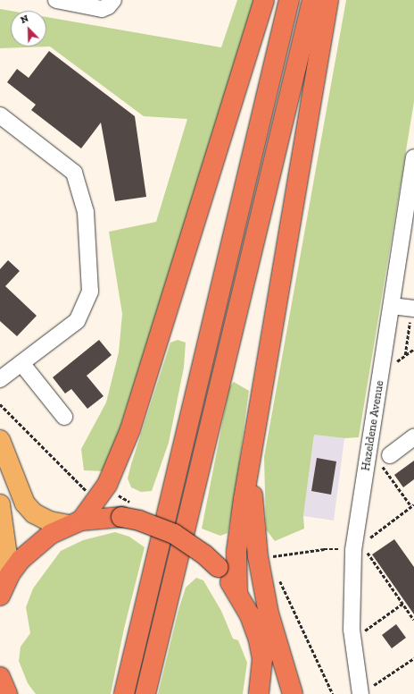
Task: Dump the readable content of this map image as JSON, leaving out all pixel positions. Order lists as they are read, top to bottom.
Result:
{
  "streets": {
    "street": ["Hazeldene Avenue"]
  },
  "north": "top left"
}
